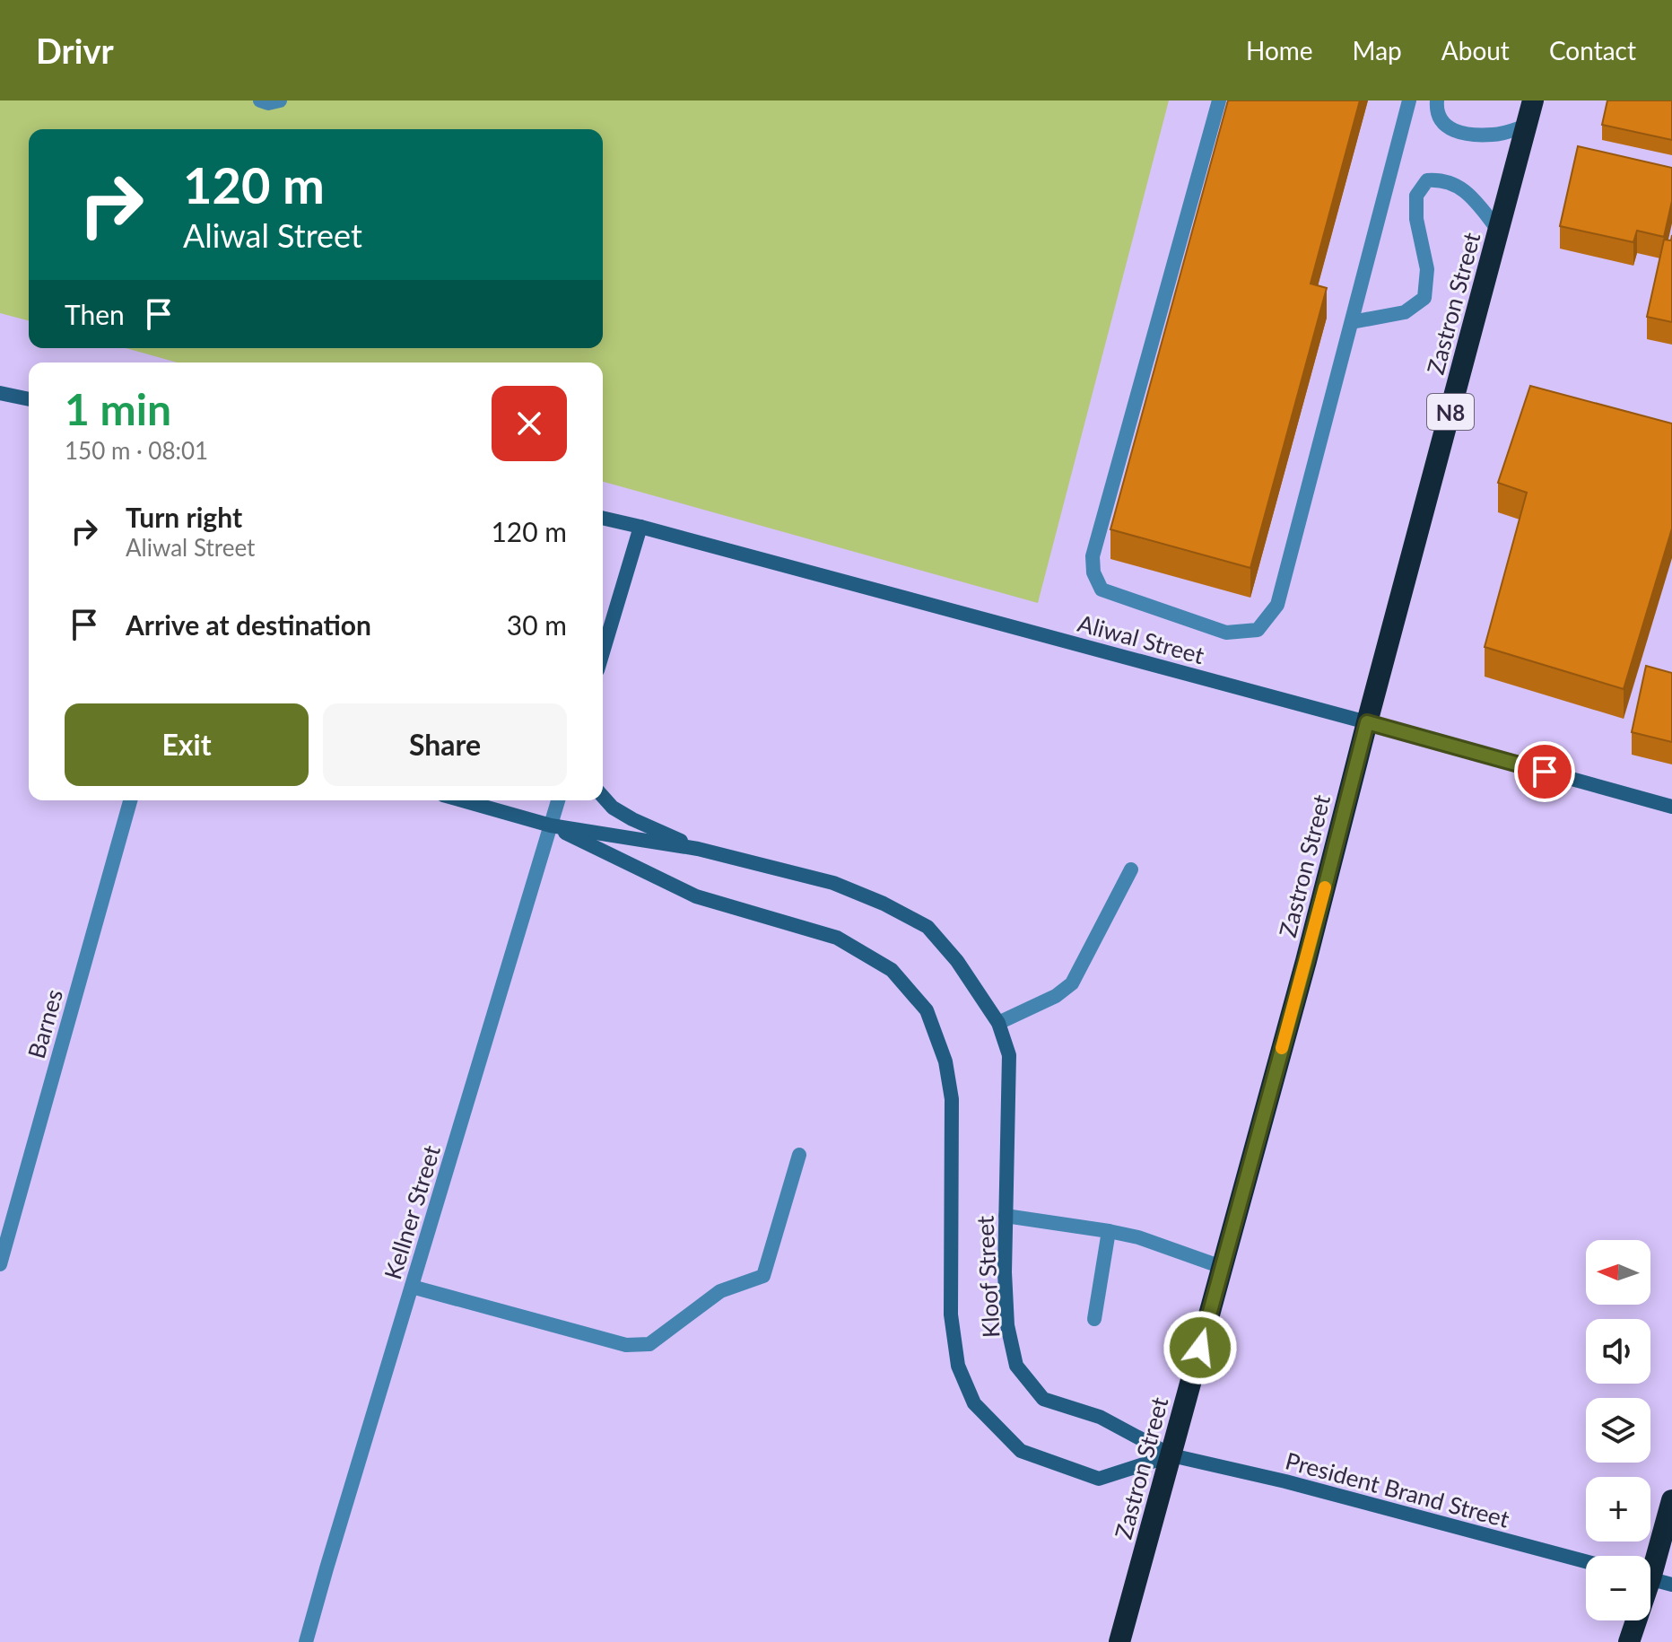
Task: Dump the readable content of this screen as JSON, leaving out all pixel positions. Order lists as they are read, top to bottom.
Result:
{
  "streets": {
    "highway": ["Zastron Street", "N8"],
    "main road": ["Aliwal Street", "Kloof Street", "President Brand Street"],
    "street": ["Barnes", "Kellner Street"]
  },
  "crossings": [
    ["Zastron Street", "Aliwal Street"],
    ["Zastron Street", "Kloof Street"],
    ["Zastron Street", "President Brand Street"],
    ["Kellner Street", "Kloof Street"],
    ["Kloof Street", "President Brand Street"]
  ],
  "north": "left",
  "page": {
    "header": "Drivr",
    "nav": [
      "Home",
      "Map",
      "About",
      "Contact"
    ],
    "turn": ["120 m", "Aliwal Street"],
    "then": "Then",
    "heading": ["1 min", "150 m · 08:01"],
    "list": [
      {
        "name": "Turn right",
        "note": "Aliwal Street",
        "value": "120 m"
      },
      {
        "name": "Arrive at destination",
        "value": "30 m"
      }
    ],
    "buttons": ["Exit", "Share"],
    "map_buttons": ["+", "−"]
  }
}
